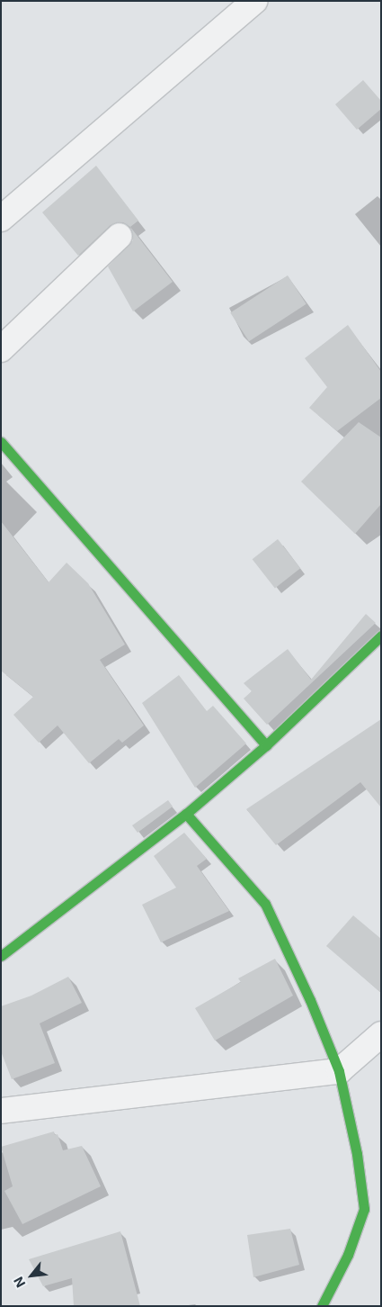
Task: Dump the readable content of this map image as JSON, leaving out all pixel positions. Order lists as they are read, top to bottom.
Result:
{
  "north": "bottom left"
}
